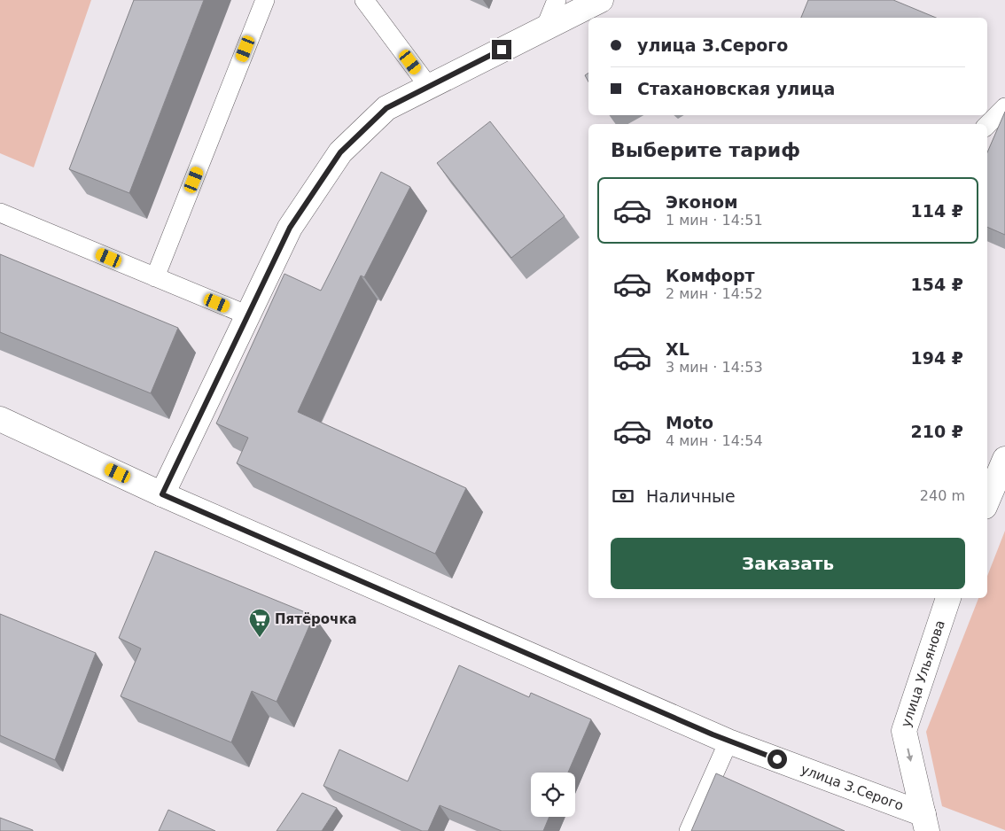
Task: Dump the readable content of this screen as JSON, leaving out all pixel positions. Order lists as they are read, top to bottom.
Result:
{
  "streets": {
    "street": ["улица Ульянова", "улица З.Серого"]
  },
  "crossings": [
    ["улица Ульянова", "улица З.Серого"]
  ],
  "one_way": ["улица Ульянова"],
  "places": {
    "supermarket": ["Пятёрочка"]
  },
  "page": {
    "banner": ["улица З.Серого", "Стахановская улица"],
    "heading": "Выберите тариф",
    "list": [
      {
        "name": "Эконом",
        "note": "1 мин · 14:51",
        "value": "114 ₽"
      },
      {
        "name": "Комфорт",
        "note": "2 мин · 14:52",
        "value": "154 ₽"
      },
      {
        "name": "XL",
        "note": "3 мин · 14:53",
        "value": "194 ₽"
      },
      {
        "name": "Moto",
        "note": "4 мин · 14:54",
        "value": "210 ₽"
      }
    ],
    "pay": ["Наличные", "240 m"],
    "buttons": "Заказать"
  }
}
